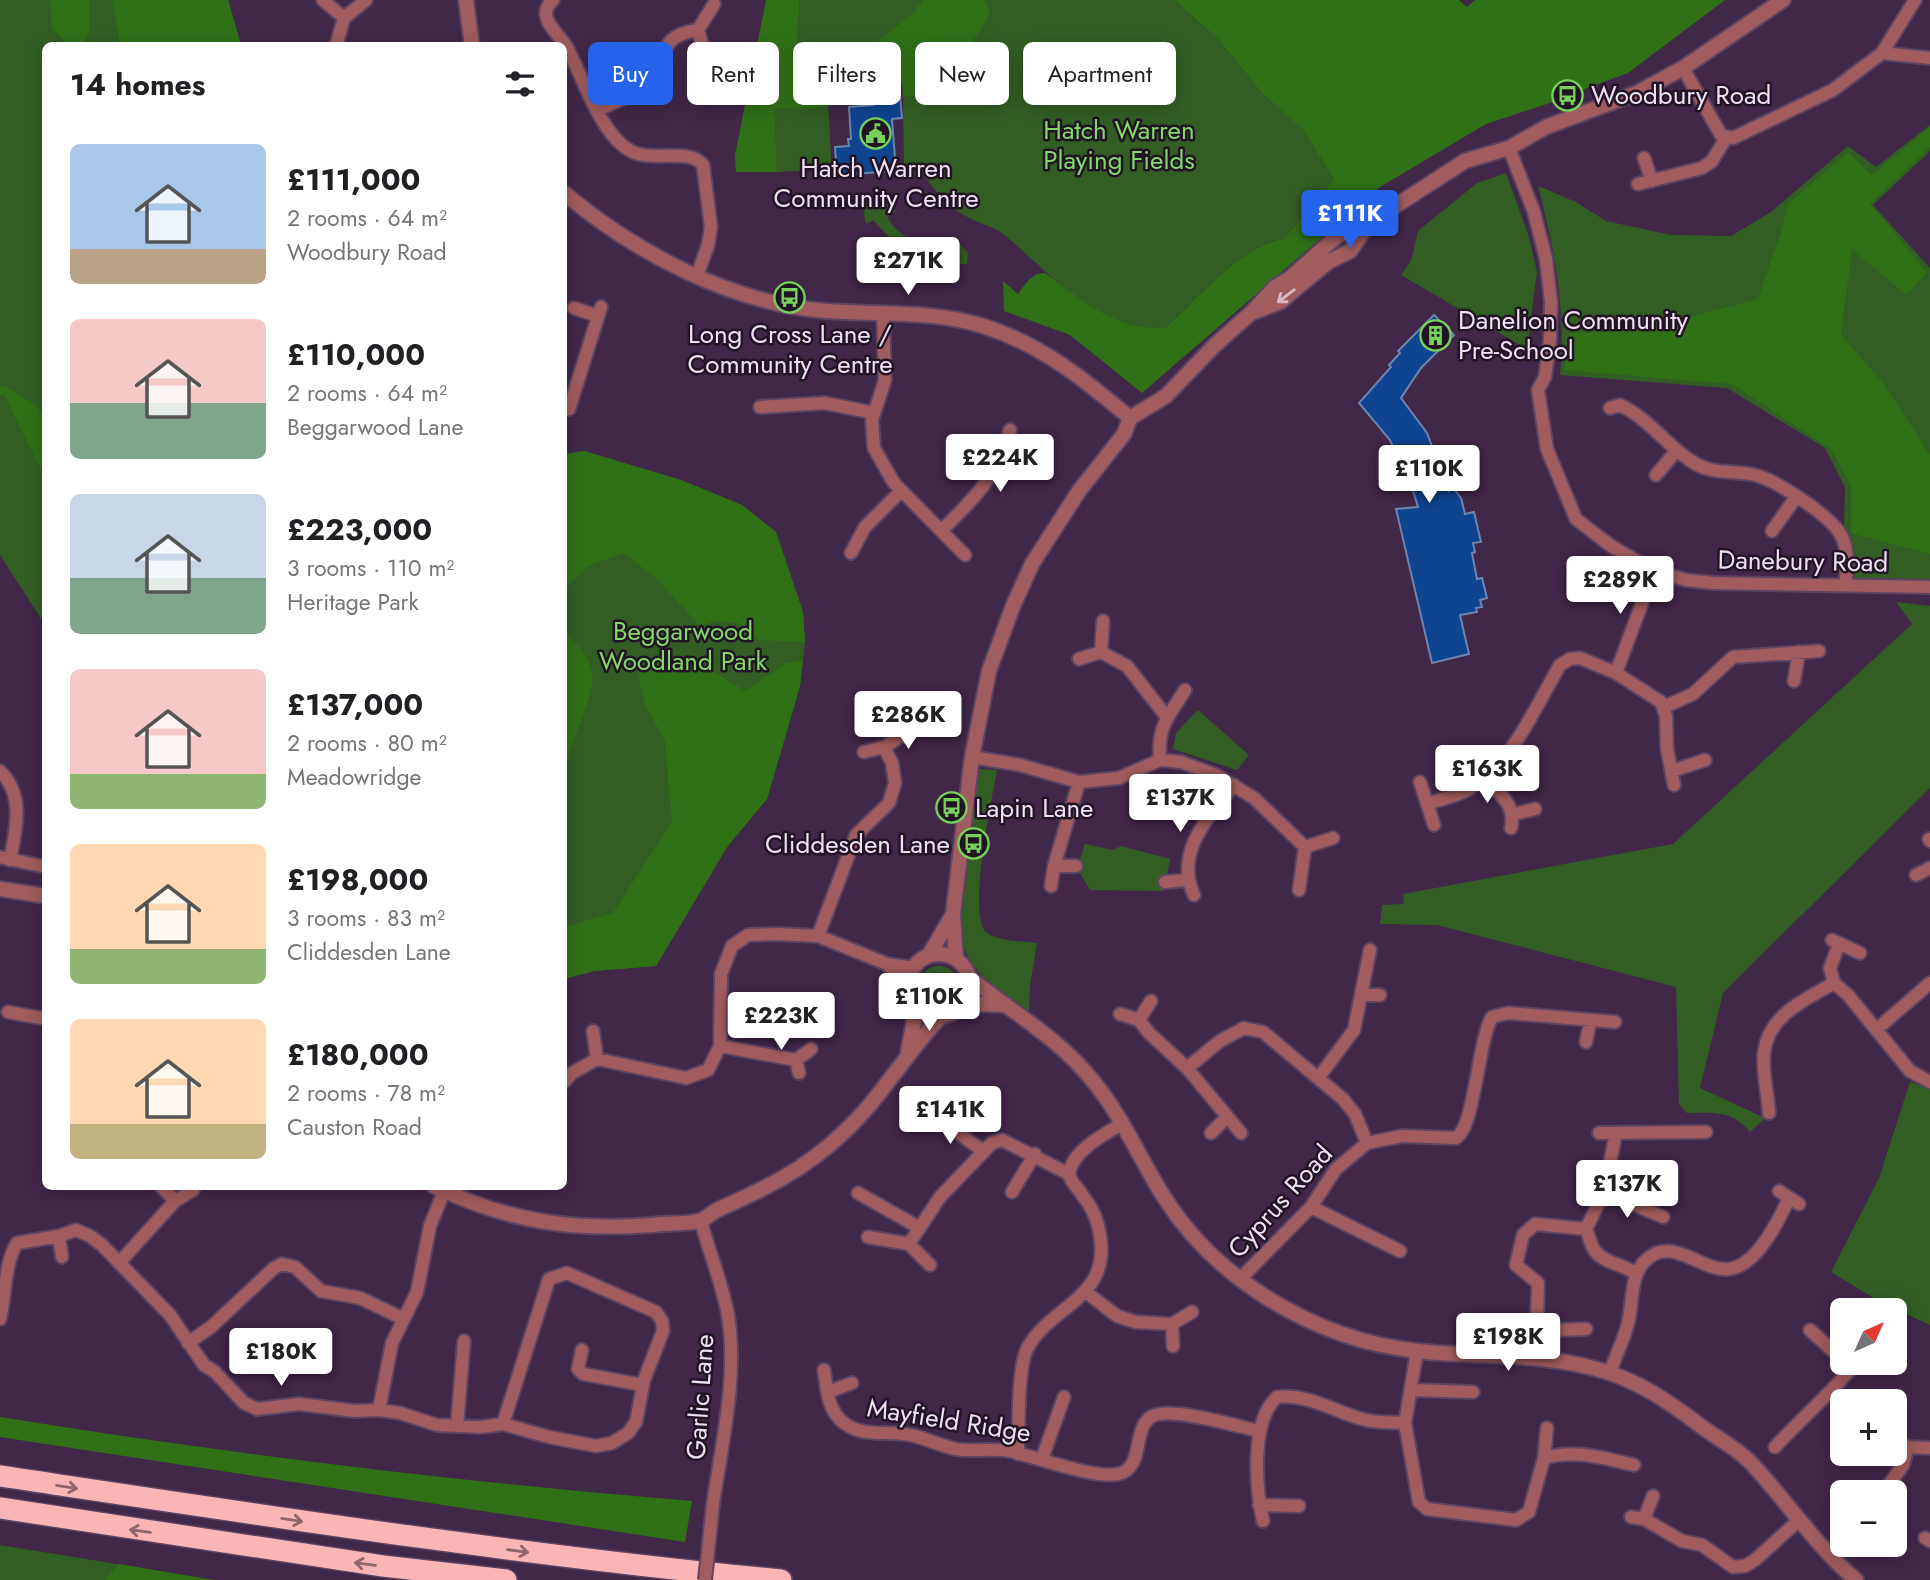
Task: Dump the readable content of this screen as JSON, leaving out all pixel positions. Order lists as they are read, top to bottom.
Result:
{
  "streets": {
    "street": [
      "Danebury Road",
      "Cyprus Road",
      "Garlic Lane",
      "Mayfield Ridge"
    ]
  },
  "parks": ["Hatch Warren Playing Fields", "Beggarwood Woodland Park"],
  "places": {
    "bus stop": [
      "Woodbury Road",
      "Long Cross Lane / Community Centre",
      "Lapin Lane",
      "Cliddesden Lane"
    ],
    "public building": ["Hatch Warren Community Centre"],
    "building": ["Danelion Community Pre-School"]
  },
  "north": "top right",
  "page": {
    "chip": [
      "Buy",
      "Rent",
      "Filters",
      "New",
      "Apartment"
    ],
    "heading": "14 homes",
    "list": [
      {
        "name": "£111,000",
        "note": "2 rooms · 64 m² · Woodbury Road"
      },
      {
        "name": "£110,000",
        "note": "2 rooms · 64 m² · Beggarwood Lane"
      },
      {
        "name": "£223,000",
        "note": "3 rooms · 110 m² · Heritage Park"
      },
      {
        "name": "£137,000",
        "note": "2 rooms · 80 m² · Meadowridge"
      },
      {
        "name": "£198,000",
        "note": "3 rooms · 83 m² · Cliddesden Lane"
      },
      {
        "name": "£180,000",
        "note": "2 rooms · 78 m² · Causton Road"
      }
    ],
    "price": [
      "£111K",
      "£271K",
      "£224K",
      "£110K",
      "£289K",
      "£286K",
      "£163K",
      "£137K",
      "£110K",
      "£223K",
      "£141K",
      "£137K",
      "£198K",
      "£180K"
    ],
    "map_buttons": ["+", "−"]
  }
}
